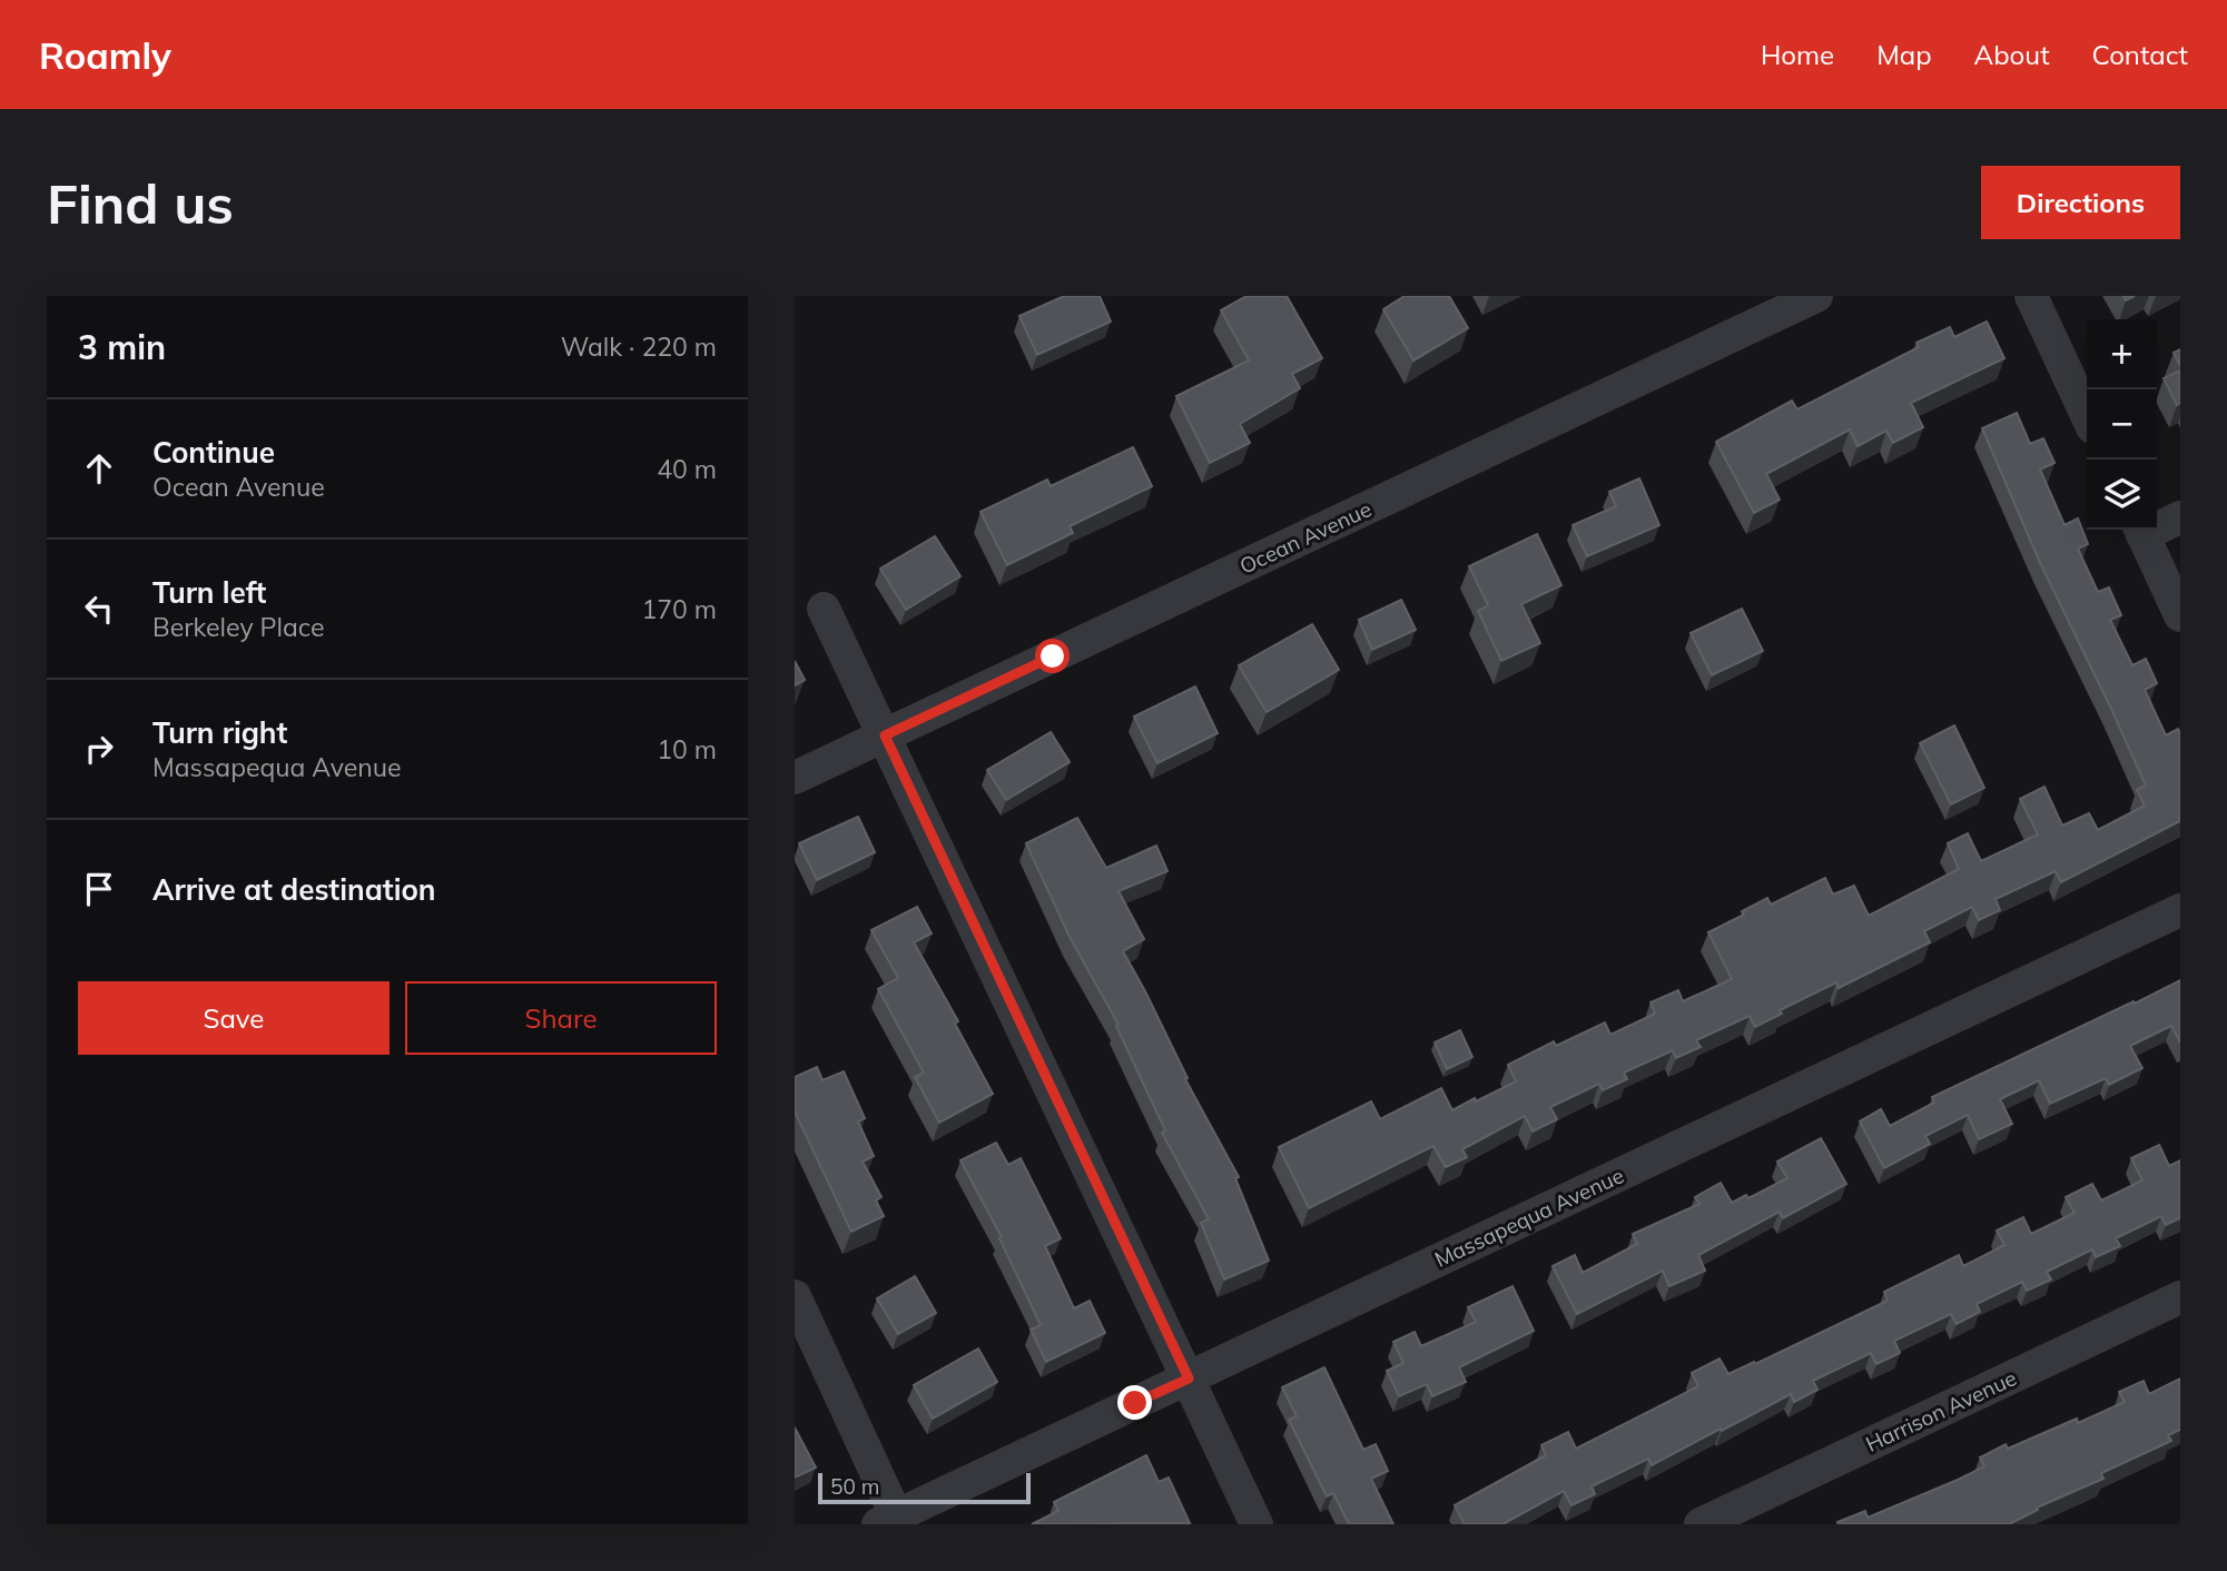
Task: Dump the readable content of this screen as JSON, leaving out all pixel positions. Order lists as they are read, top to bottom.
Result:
{
  "streets": {
    "street": ["Ocean Avenue", "Massapequa Avenue", "Harrison Avenue"]
  },
  "scale_bar": "50 m",
  "page": {
    "header": "Roamly",
    "nav": [
      "Home",
      "Map",
      "About",
      "Contact"
    ],
    "buttons": [
      "Directions",
      ["Save", "Share"]
    ],
    "title": "Find us",
    "heading": ["3 min", "Walk · 220 m"],
    "map_buttons": ["+", "−"],
    "list": [
      ["Continue", "Ocean Avenue", "40 m"],
      ["Turn left", "Berkeley Place", "170 m"],
      ["Turn right", "Massapequa Avenue", "10 m"],
      "Arrive at destination"
    ],
    "scale": "50 m"
  }
}
